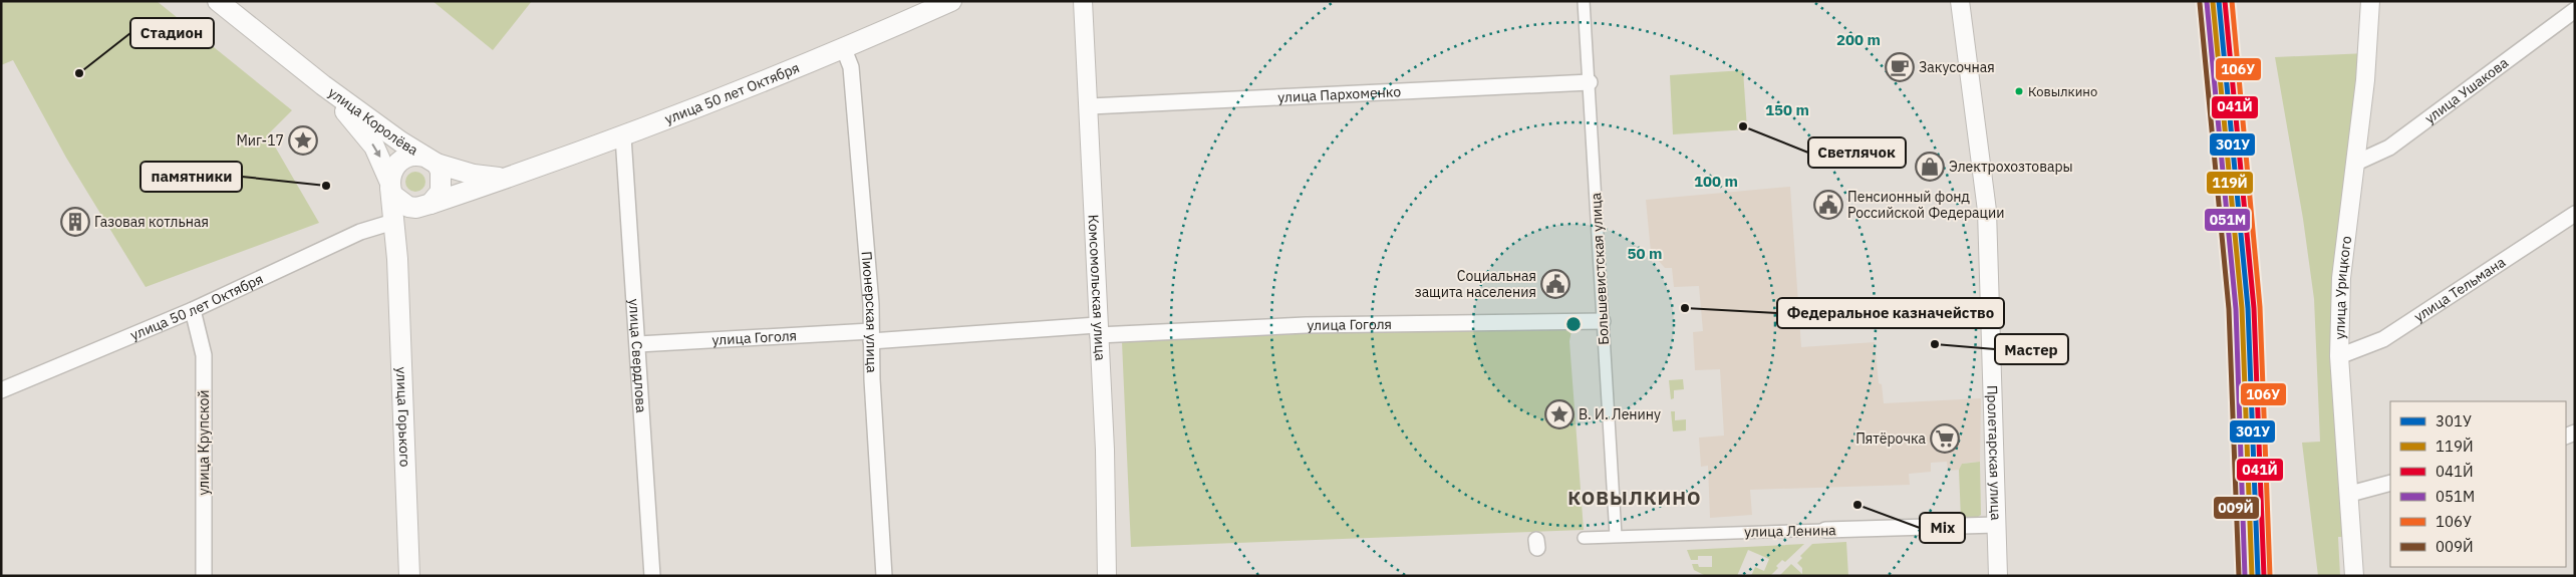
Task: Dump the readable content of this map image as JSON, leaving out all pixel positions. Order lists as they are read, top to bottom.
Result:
{
  "streets": {
    "main road": ["улица 50 лет Октября", "улица Королёва", "улица Горького"],
    "street": [
      "улица Ушакова",
      "улица Пархоменко",
      "Большевистская улица",
      "Комсомольская улица",
      "улица Урицкого",
      "улица Тельмана",
      "Пионерская улица",
      "улица Гоголя",
      "улица Свердлова",
      "улица Крупской",
      "Пролетарская улица",
      "улица Ленина"
    ]
  },
  "crossings": [
    ["улица Ушакова", "улица Урицкого"],
    ["улица 50 лет Октября", "улица Королёва"],
    ["улица 50 лет Октября", "Пионерская улица"],
    ["улица 50 лет Октября", "улица Свердлова"],
    ["улица 50 лет Октября", "улица Горького"],
    ["улица 50 лет Октября", "улица Крупской"],
    ["улица Пархоменко", "Большевистская улица"],
    ["улица Пархоменко", "Комсомольская улица"],
    ["улица Королёва", "улица Горького"],
    ["Большевистская улица", "улица Гоголя"],
    ["Большевистская улица", "улица Ленина"],
    ["Комсомольская улица", "улица Гоголя"],
    ["улица Урицкого", "улица Тельмана"],
    ["Пионерская улица", "улица Гоголя"],
    ["улица Гоголя", "улица Свердлова"],
    ["Пролетарская улица", "улица Ленина"]
  ],
  "districts": ["КОВЫЛКИНО"],
  "places": {
    "cafe": ["Закусочная"],
    "other": [
      "Стадион",
      "Ковылкино",
      "Светлячок",
      "памятники",
      "Федеральное казначейство",
      "Мастер",
      "Mix"
    ],
    "place": ["Миг-17", "В. И. Ленину"],
    "shop": ["Электрохозтовары"],
    "public building": ["Пенсионный фонд Российской Федерации", "Социальная защита населения"],
    "building": ["Газовая котльная"],
    "supermarket": ["Пятёрочка"]
  },
  "lines": [
    "transit line 301У",
    "transit line 041Й",
    "transit line 106У",
    "transit line 119Й",
    "transit line 051М",
    "transit line 009Й"
  ],
  "legend": [
    "301У",
    "119Й",
    "041Й",
    "051М",
    "106У",
    "009Й"
  ],
  "rings": [
    "200 m",
    "150 m",
    "100 m",
    "50 m"
  ]
}
